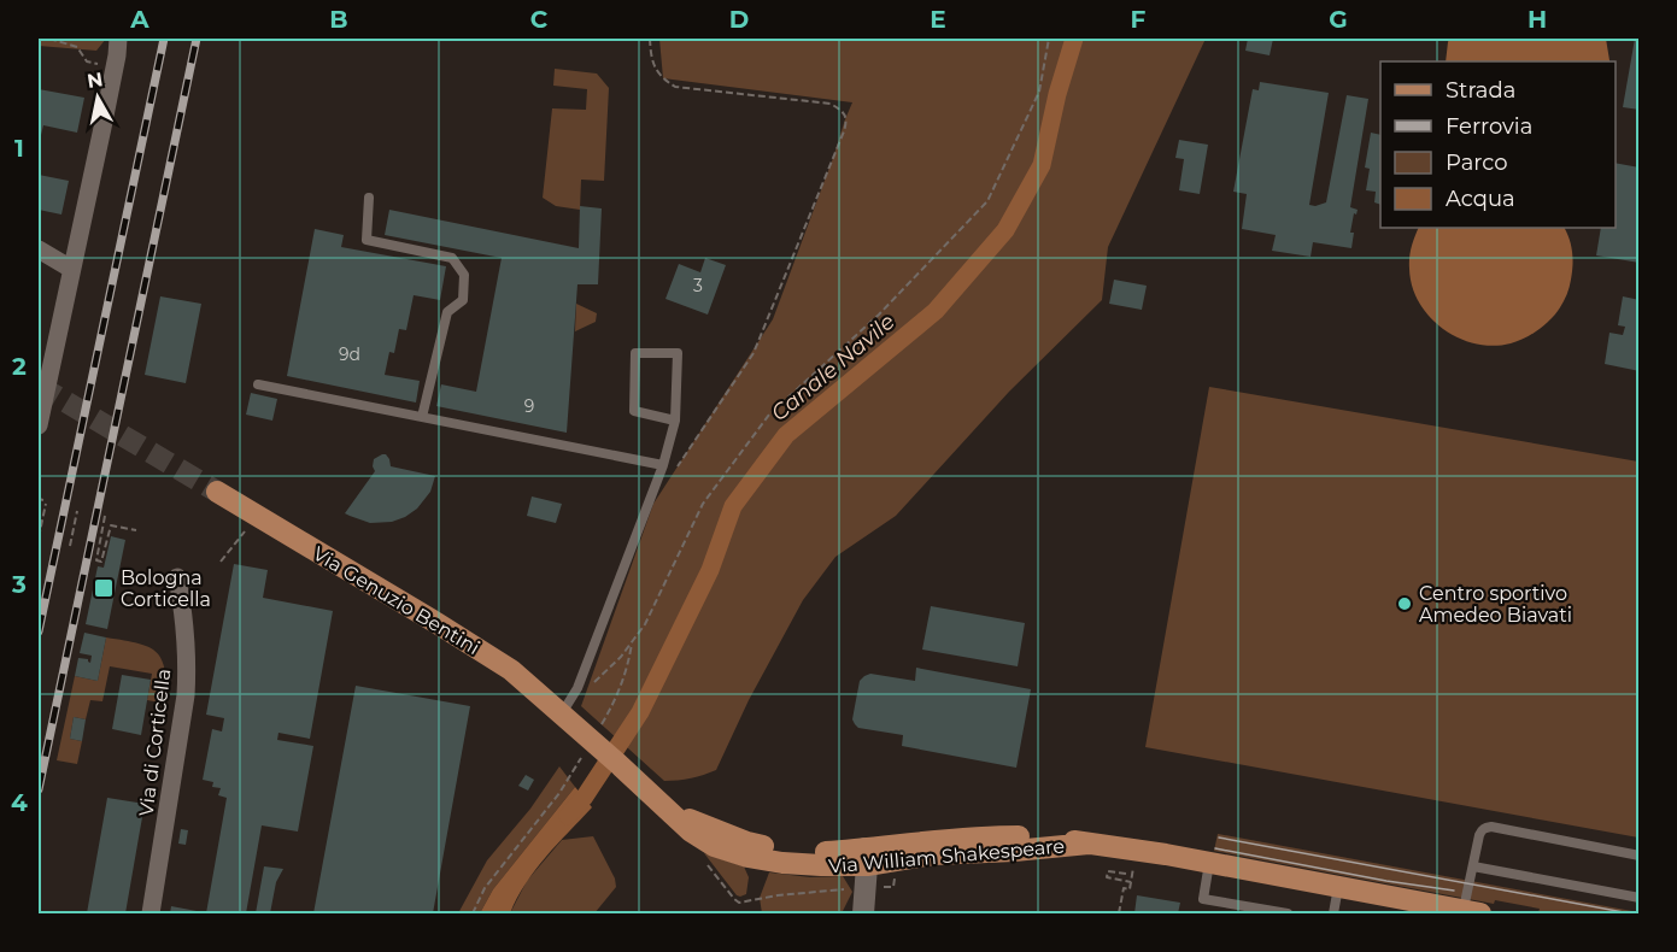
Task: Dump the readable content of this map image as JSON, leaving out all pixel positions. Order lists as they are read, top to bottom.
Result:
{
  "streets": {
    "main road": ["Via Genuzio Bentini", "Via William Shakespeare"],
    "street": ["Via di Corticella"]
  },
  "crossings": [
    ["Via Genuzio Bentini", "Via William Shakespeare"]
  ],
  "water": ["Canale Navile"],
  "places": {
    "transit": ["Bologna Corticella"],
    "other": ["Centro sportivo Amedeo Biavati"]
  },
  "house_numbers": ["3", "9d", "9"],
  "legend": [
    "Strada",
    "Ferrovia",
    "Parco",
    "Acqua"
  ],
  "north": "top",
  "grid": {
    "columns": [
      "A",
      "B",
      "C",
      "D",
      "E",
      "F",
      "G",
      "H"
    ],
    "rows": [
      "1",
      "2",
      "3",
      "4"
    ]
  }
}
